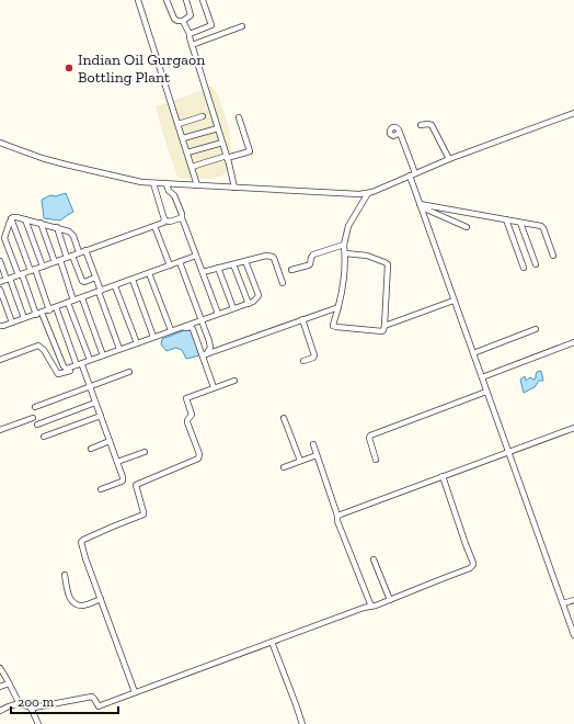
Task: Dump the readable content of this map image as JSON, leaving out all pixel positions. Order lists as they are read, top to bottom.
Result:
{
  "places": ["Indian Oil Gurgaon Bottling Plant"],
  "scale_bar": "200 m"
}
